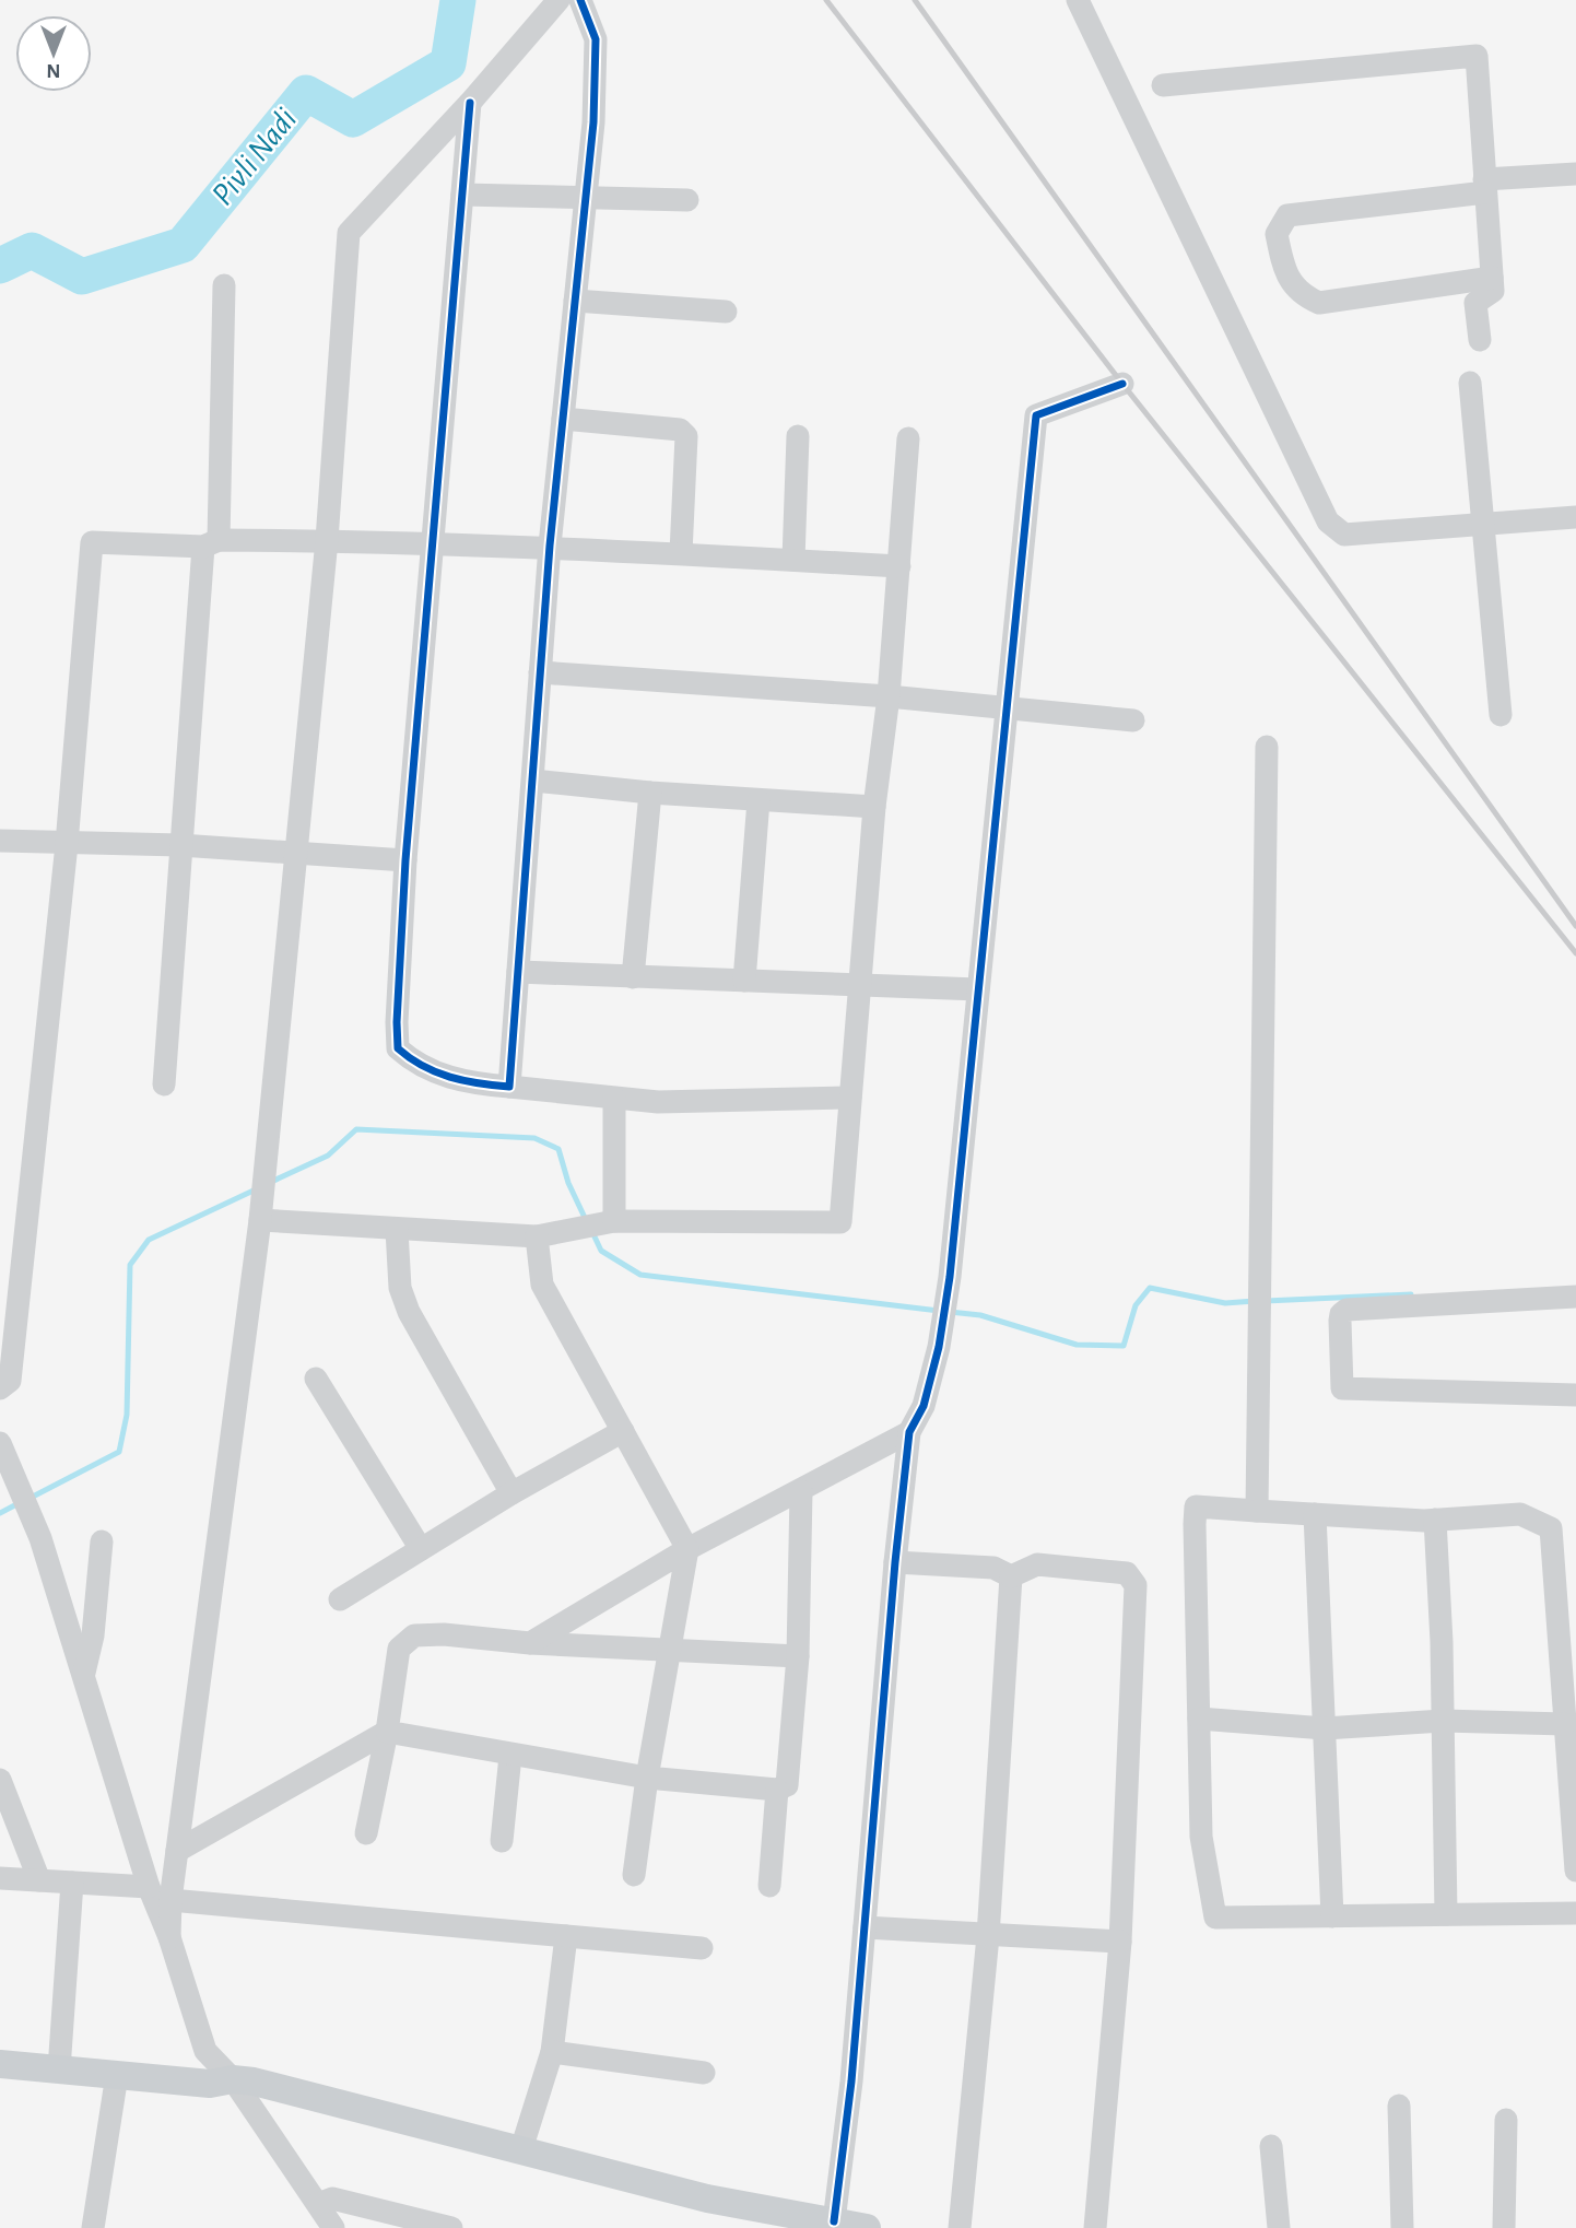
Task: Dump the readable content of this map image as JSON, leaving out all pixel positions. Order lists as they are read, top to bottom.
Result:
{
  "water": ["Pivli Nadi"],
  "north": "bottom"
}
